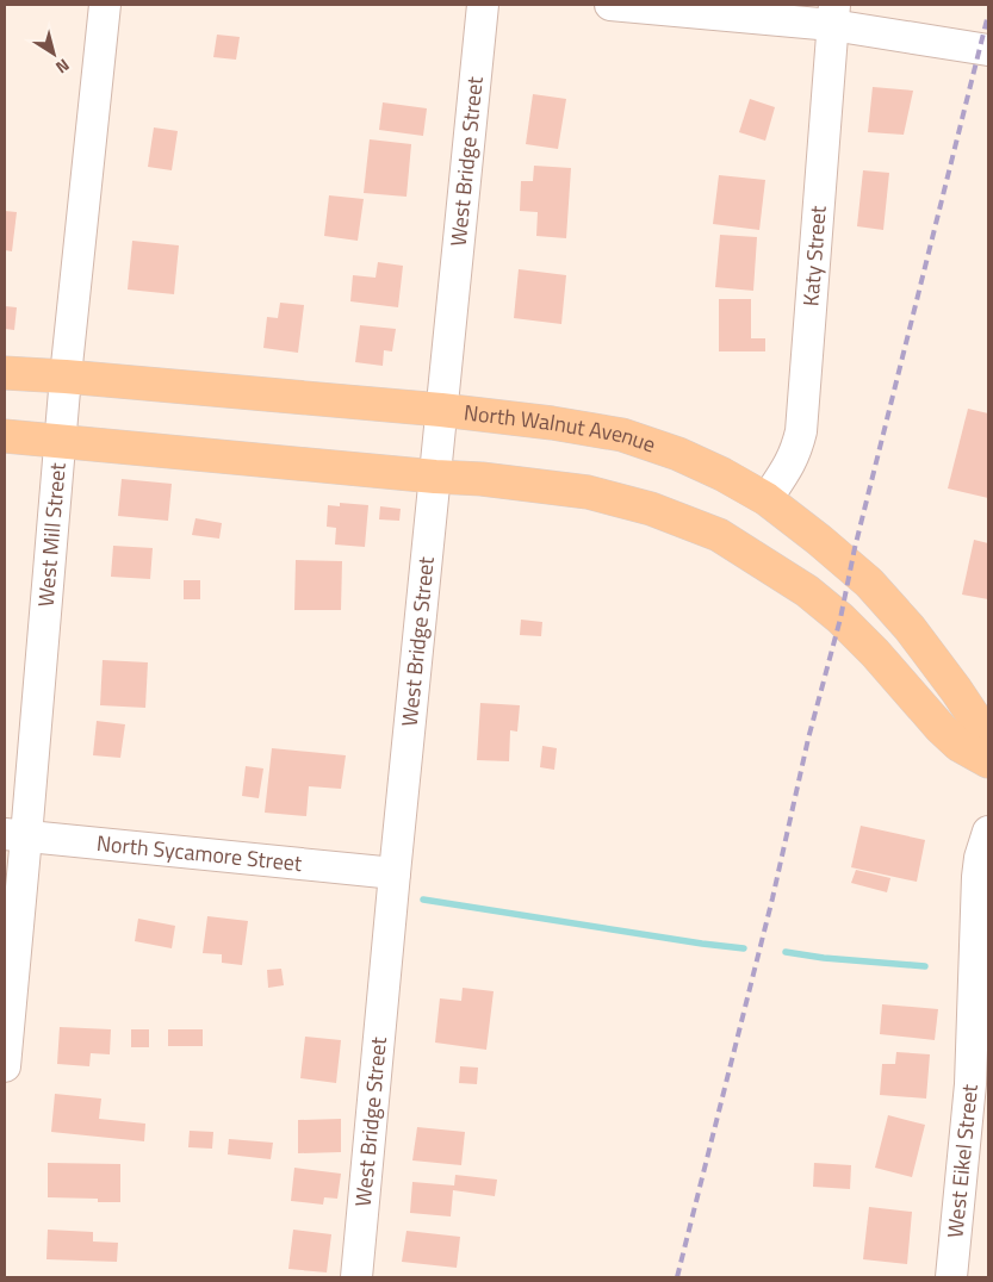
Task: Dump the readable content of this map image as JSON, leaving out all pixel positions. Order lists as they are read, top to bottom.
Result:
{
  "streets": {
    "main road": ["North Walnut Avenue"],
    "street": [
      "West Bridge Street",
      "Katy Street",
      "West Mill Street",
      "North Sycamore Street",
      "West Eikel Street"
    ]
  },
  "crossings": [
    ["West Bridge Street", "North Walnut Avenue"],
    ["West Bridge Street", "North Sycamore Street"],
    ["Katy Street", "North Walnut Avenue"],
    ["North Walnut Avenue", "West Mill Street"],
    ["West Mill Street", "North Sycamore Street"]
  ],
  "north": "bottom right"
}
